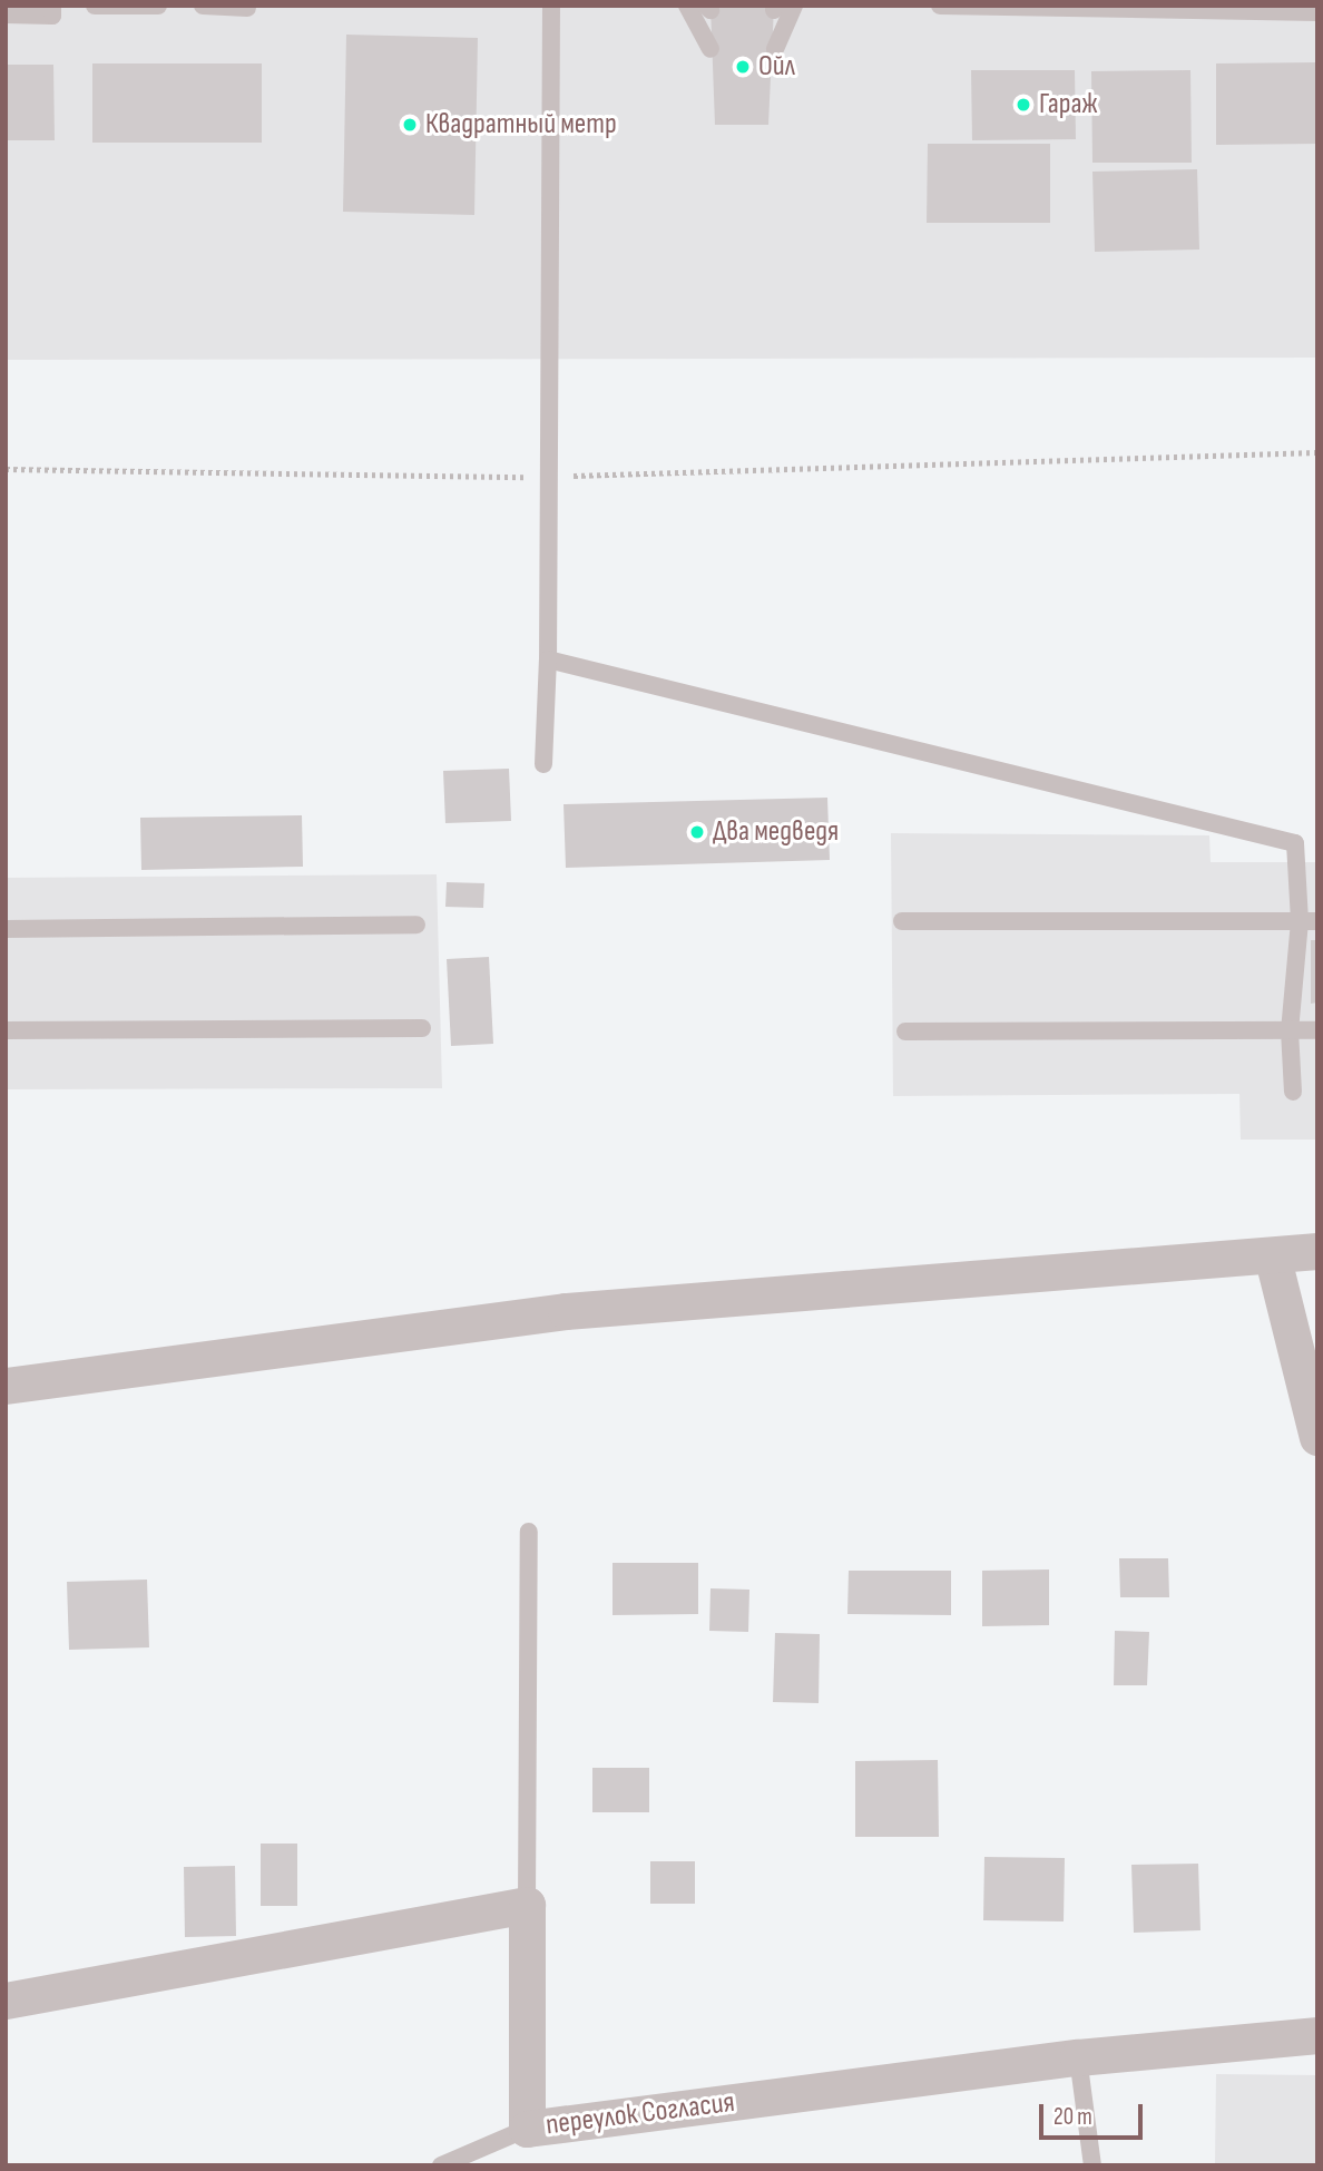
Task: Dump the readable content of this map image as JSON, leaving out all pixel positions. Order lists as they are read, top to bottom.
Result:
{
  "streets": {
    "street": ["переулок Согласия"]
  },
  "places": [
    "Ойл",
    "Гараж",
    "Квадратный метр",
    "Два медведя"
  ],
  "scale_bar": "20 m"
}
